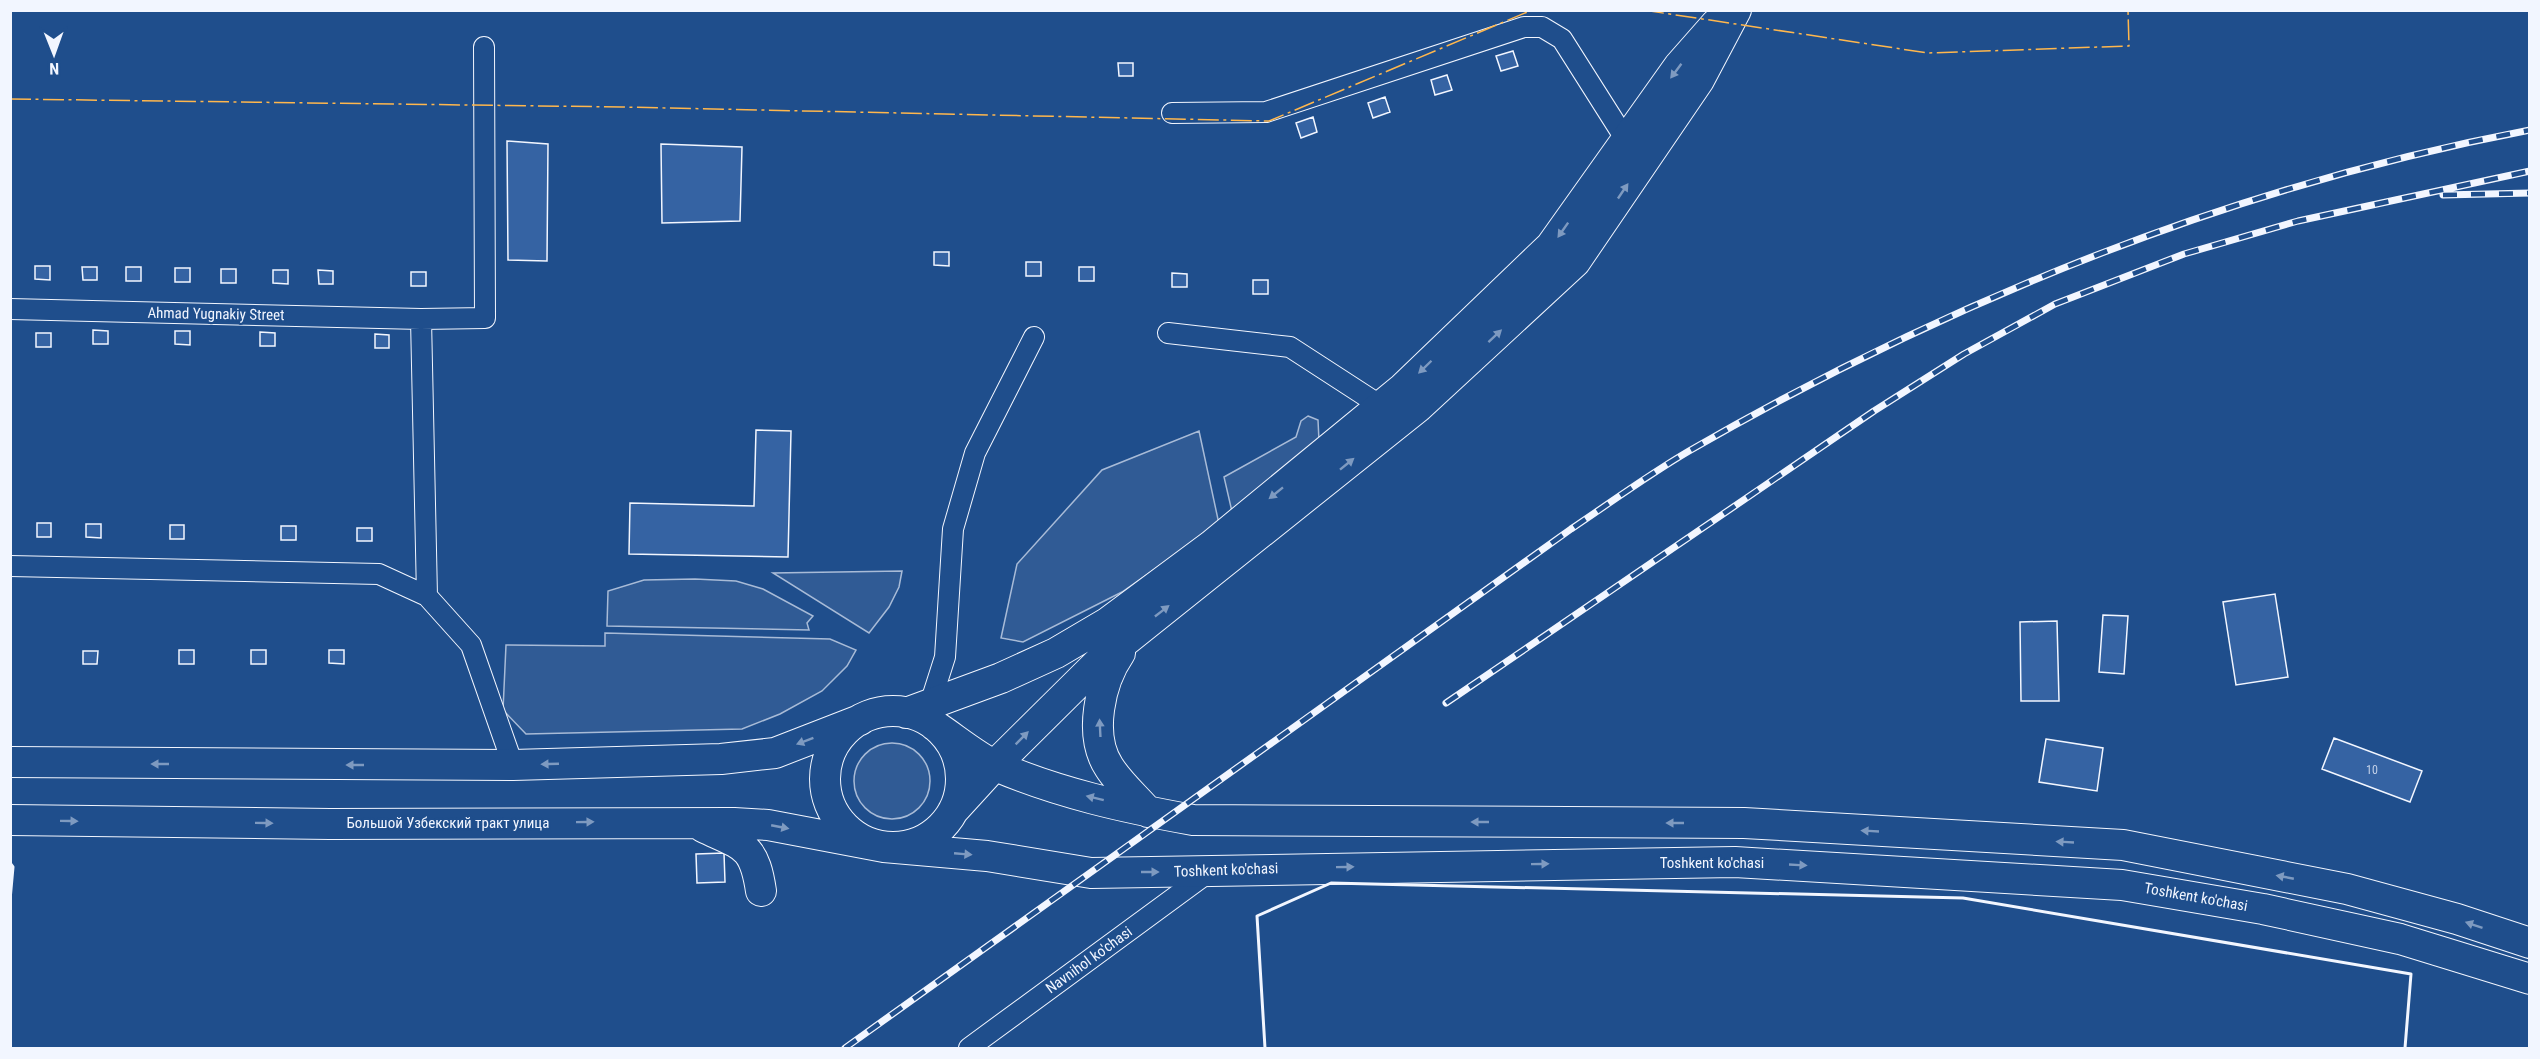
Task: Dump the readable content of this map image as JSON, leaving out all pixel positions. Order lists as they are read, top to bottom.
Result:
{
  "streets": {
    "main road": ["Большой Узбекский тракт улица", "Toshkent ko'chasi"],
    "street": ["Ahmad Yugnakiy Street", "Navnihol ko'chasi"]
  },
  "crossings": [
    ["Большой Узбекский тракт улица", "Toshkent ko'chasi"],
    ["Toshkent ko'chasi", "Navnihol ko'chasi"]
  ],
  "house_numbers": ["10"],
  "north": "bottom"
}
